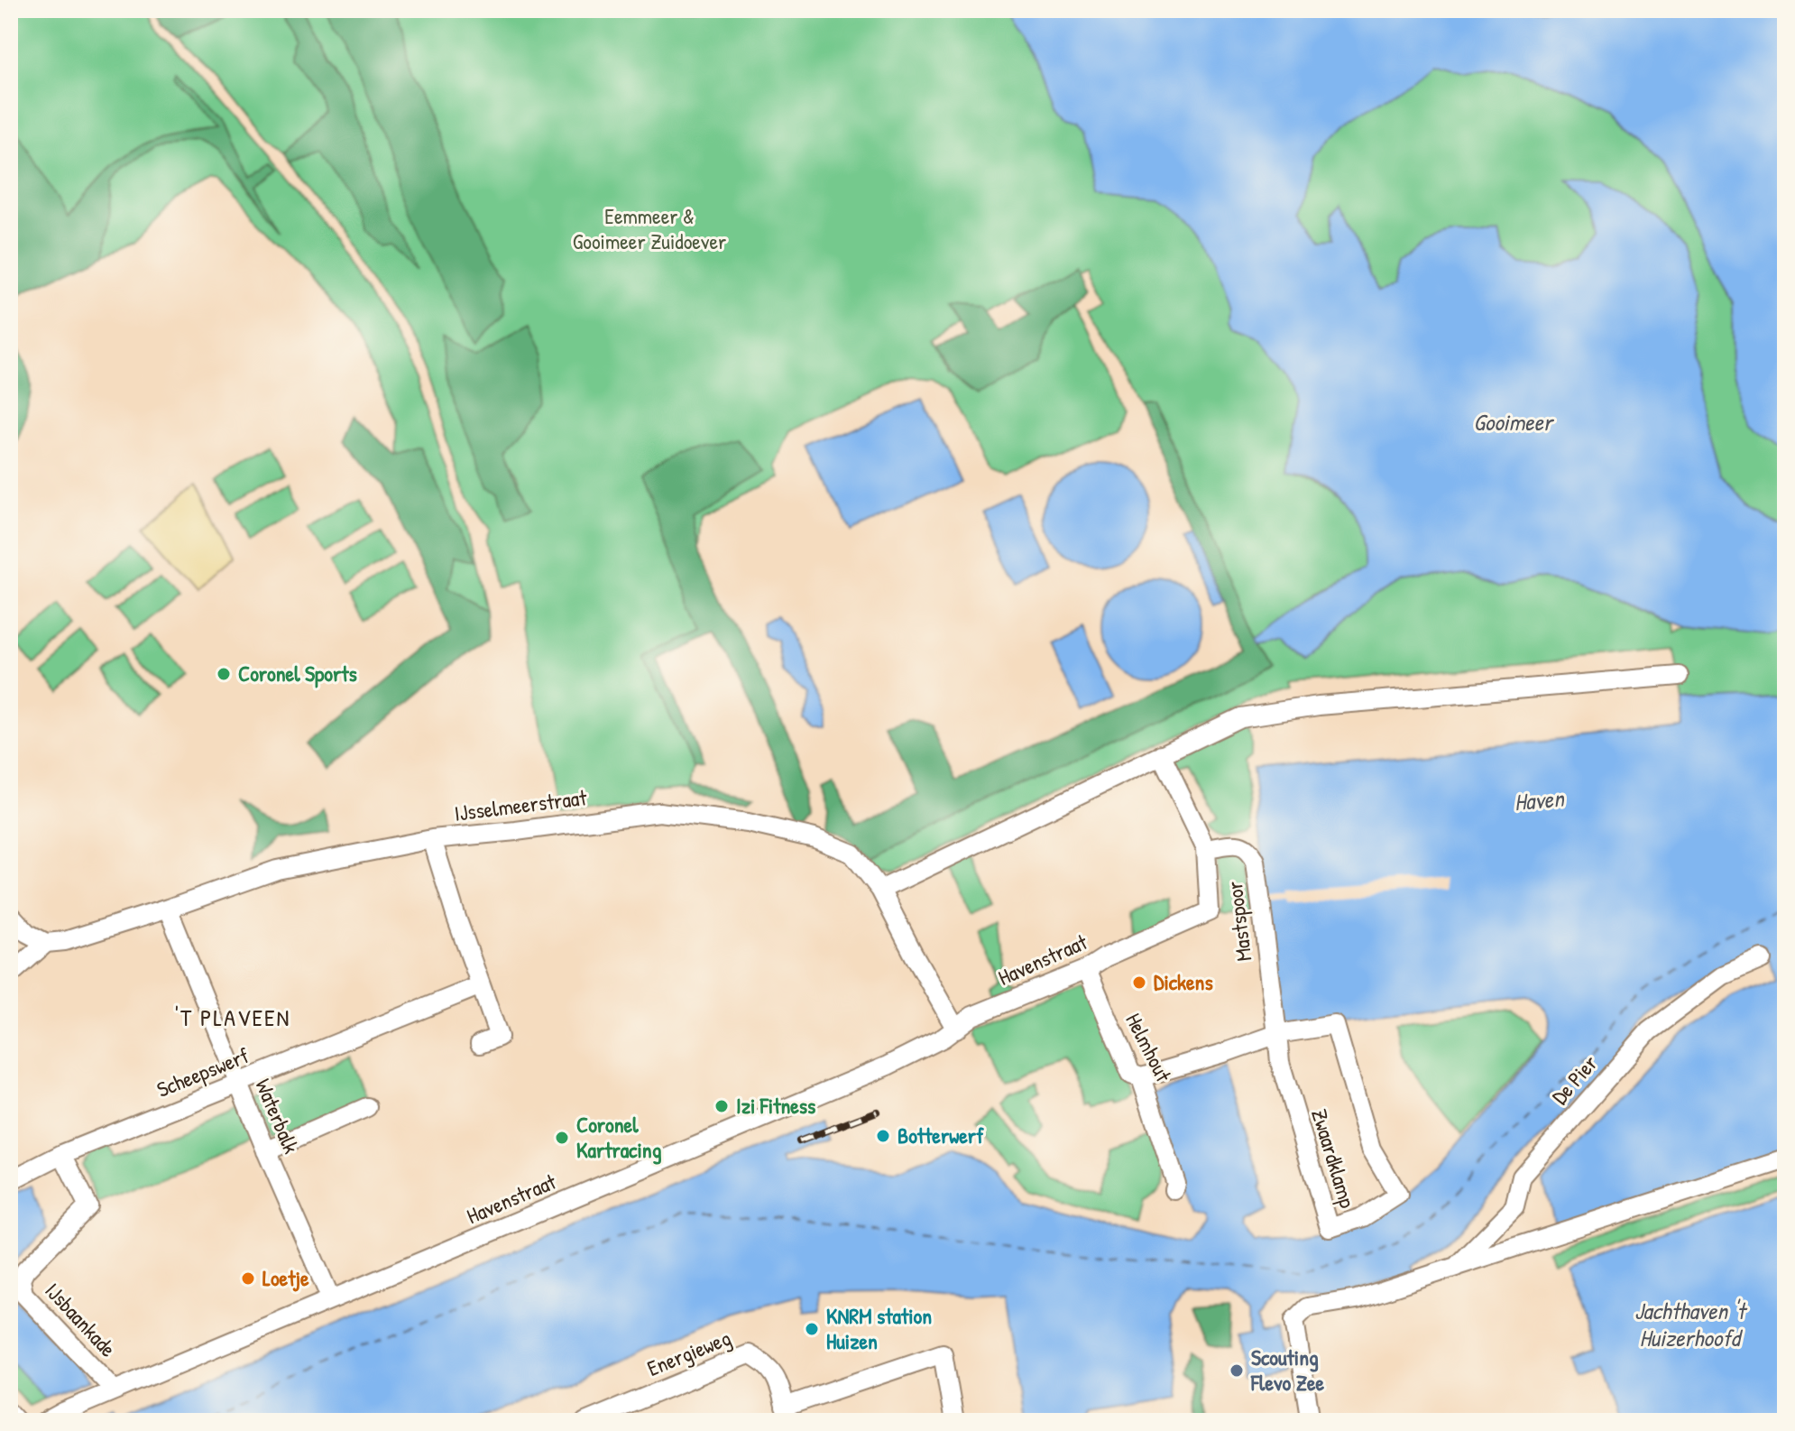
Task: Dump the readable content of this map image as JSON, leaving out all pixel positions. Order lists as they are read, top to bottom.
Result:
{
  "streets": {
    "street": [
      "IJsselmeerstraat",
      "Mastspoor",
      "Havenstraat",
      "Helmhout",
      "Scheepswerf",
      "De Pier",
      "Waterbalk",
      "Zwaardklamp",
      "IJsbaankade",
      "Energieweg"
    ]
  },
  "crossings": [
    ["IJsselmeerstraat", "Havenstraat"],
    ["IJsselmeerstraat", "Waterbalk"],
    ["Mastspoor", "Havenstraat"],
    ["Mastspoor", "Zwaardklamp"],
    ["Havenstraat", "Helmhout"],
    ["Havenstraat", "Waterbalk"],
    ["Havenstraat", "IJsbaankade"],
    ["Scheepswerf", "Waterbalk"],
    ["Scheepswerf", "IJsbaankade"]
  ],
  "districts": ["'T PLAVEEN"],
  "water": ["Gooimeer", "Haven", "Jachthaven 't Huizerhoofd"],
  "parks": ["Eemmeer & Gooimeer Zuidoever"],
  "places": [
    "Coronel Sports",
    "Dickens",
    "Izi Fitness",
    "Botterwerf",
    "Coronel Kartracing",
    "Loetje",
    "KNRM station Huizen",
    "Scouting Flevo Zee"
  ]
}
